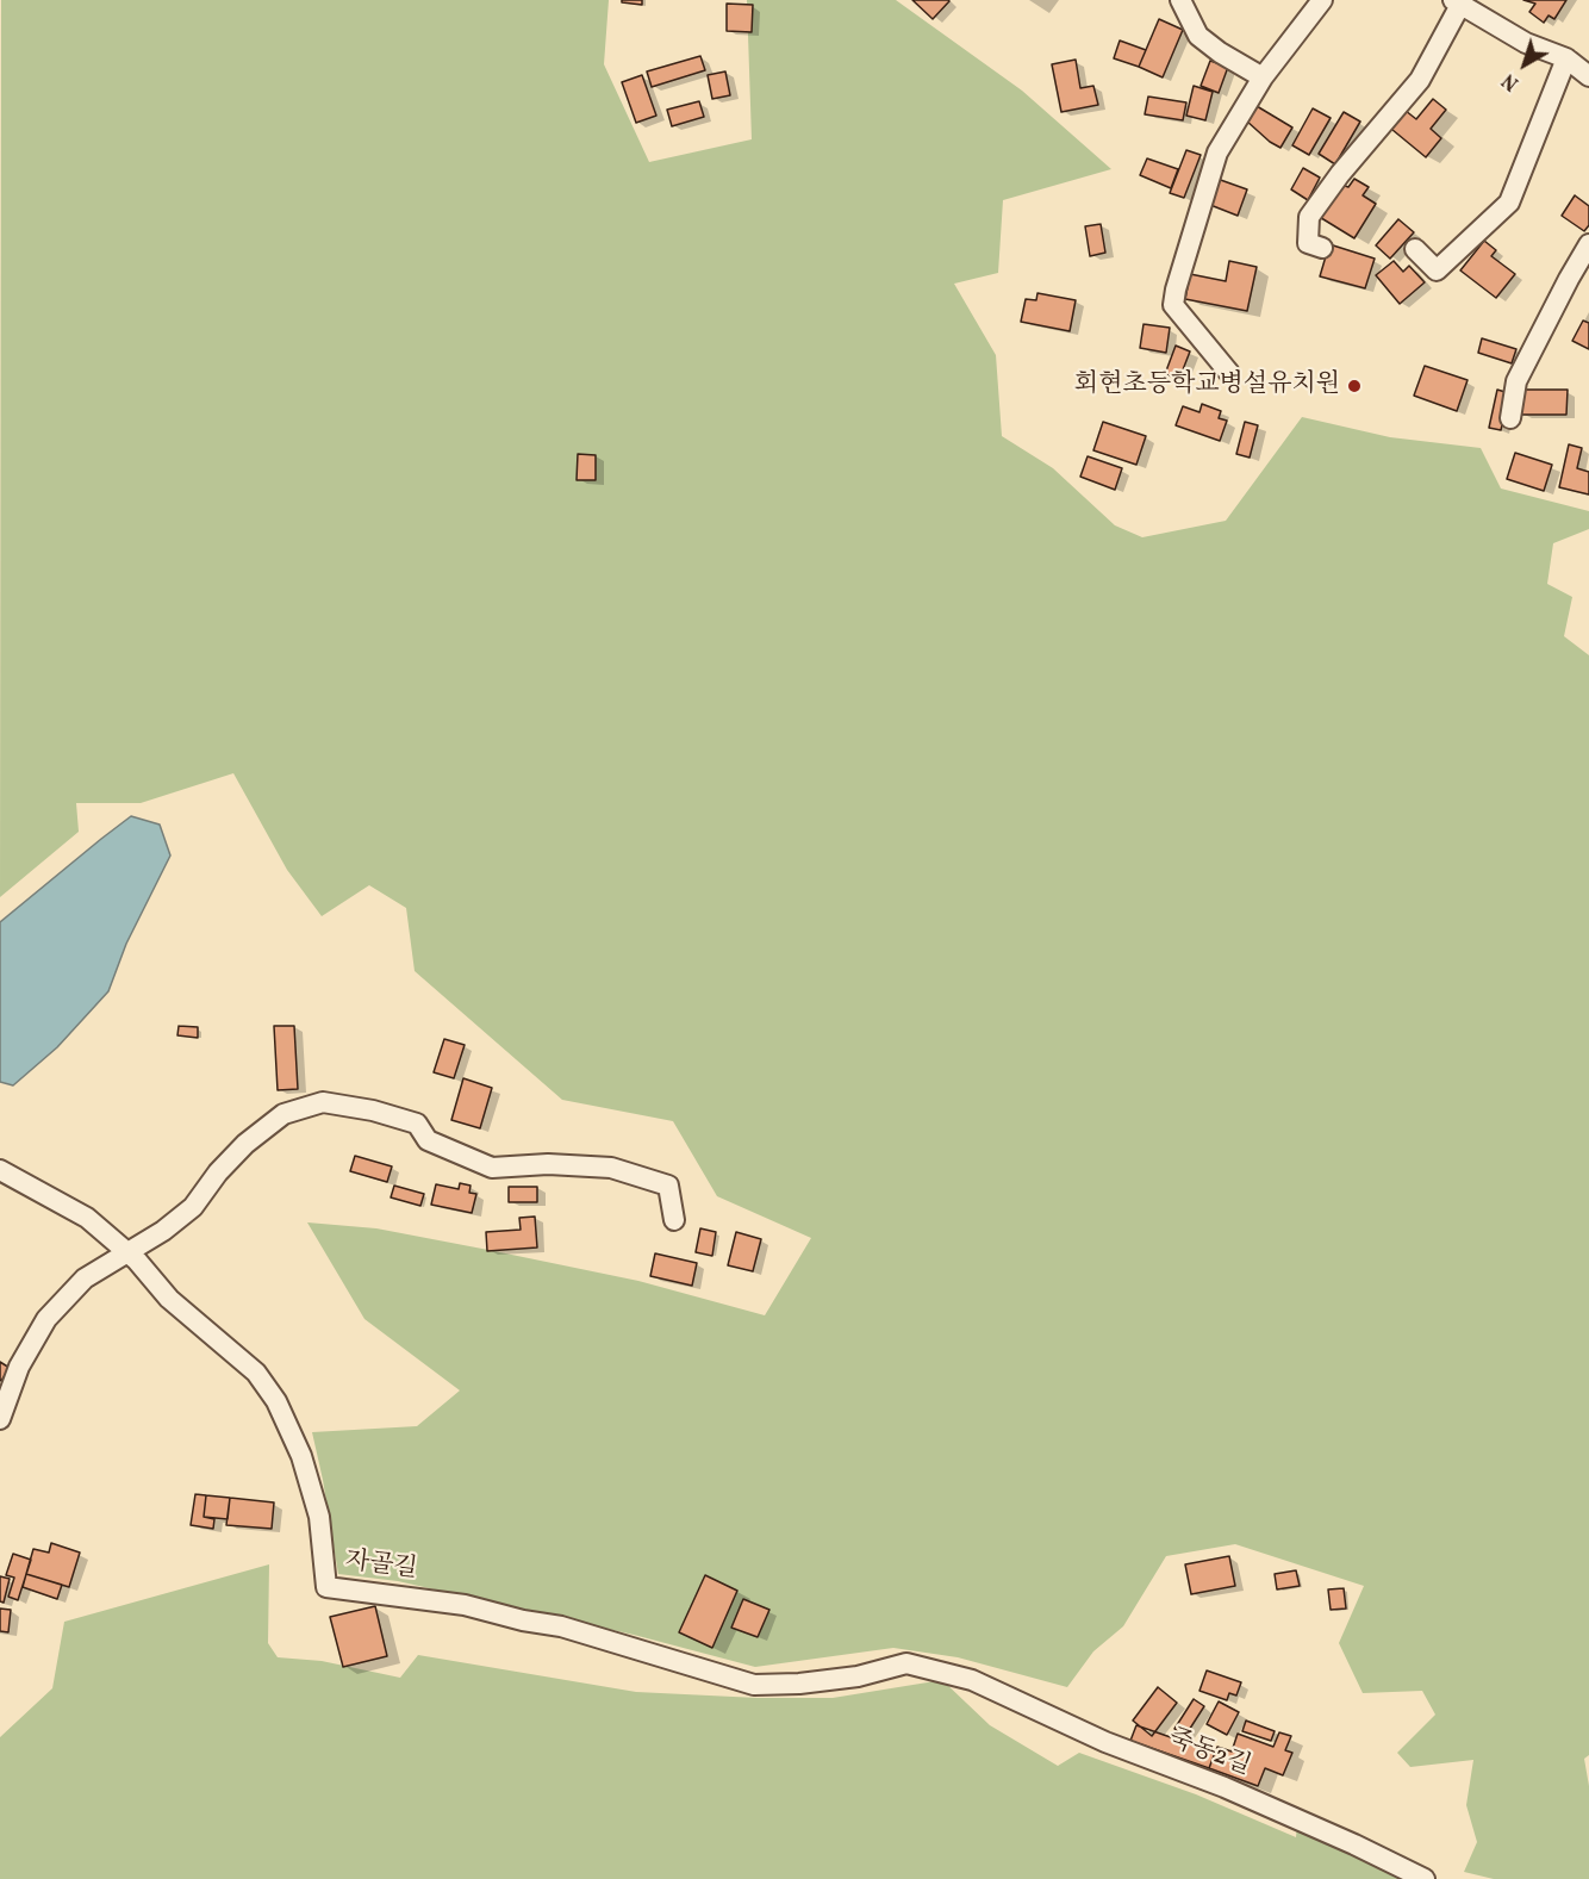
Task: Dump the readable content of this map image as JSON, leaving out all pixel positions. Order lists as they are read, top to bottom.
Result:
{
  "streets": {
    "street": ["자골길", "죽동2길"]
  },
  "crossings": [
    ["자골길", "죽동2길"]
  ],
  "places": ["회현초등학교병설유치원"],
  "north": "bottom left"
}
